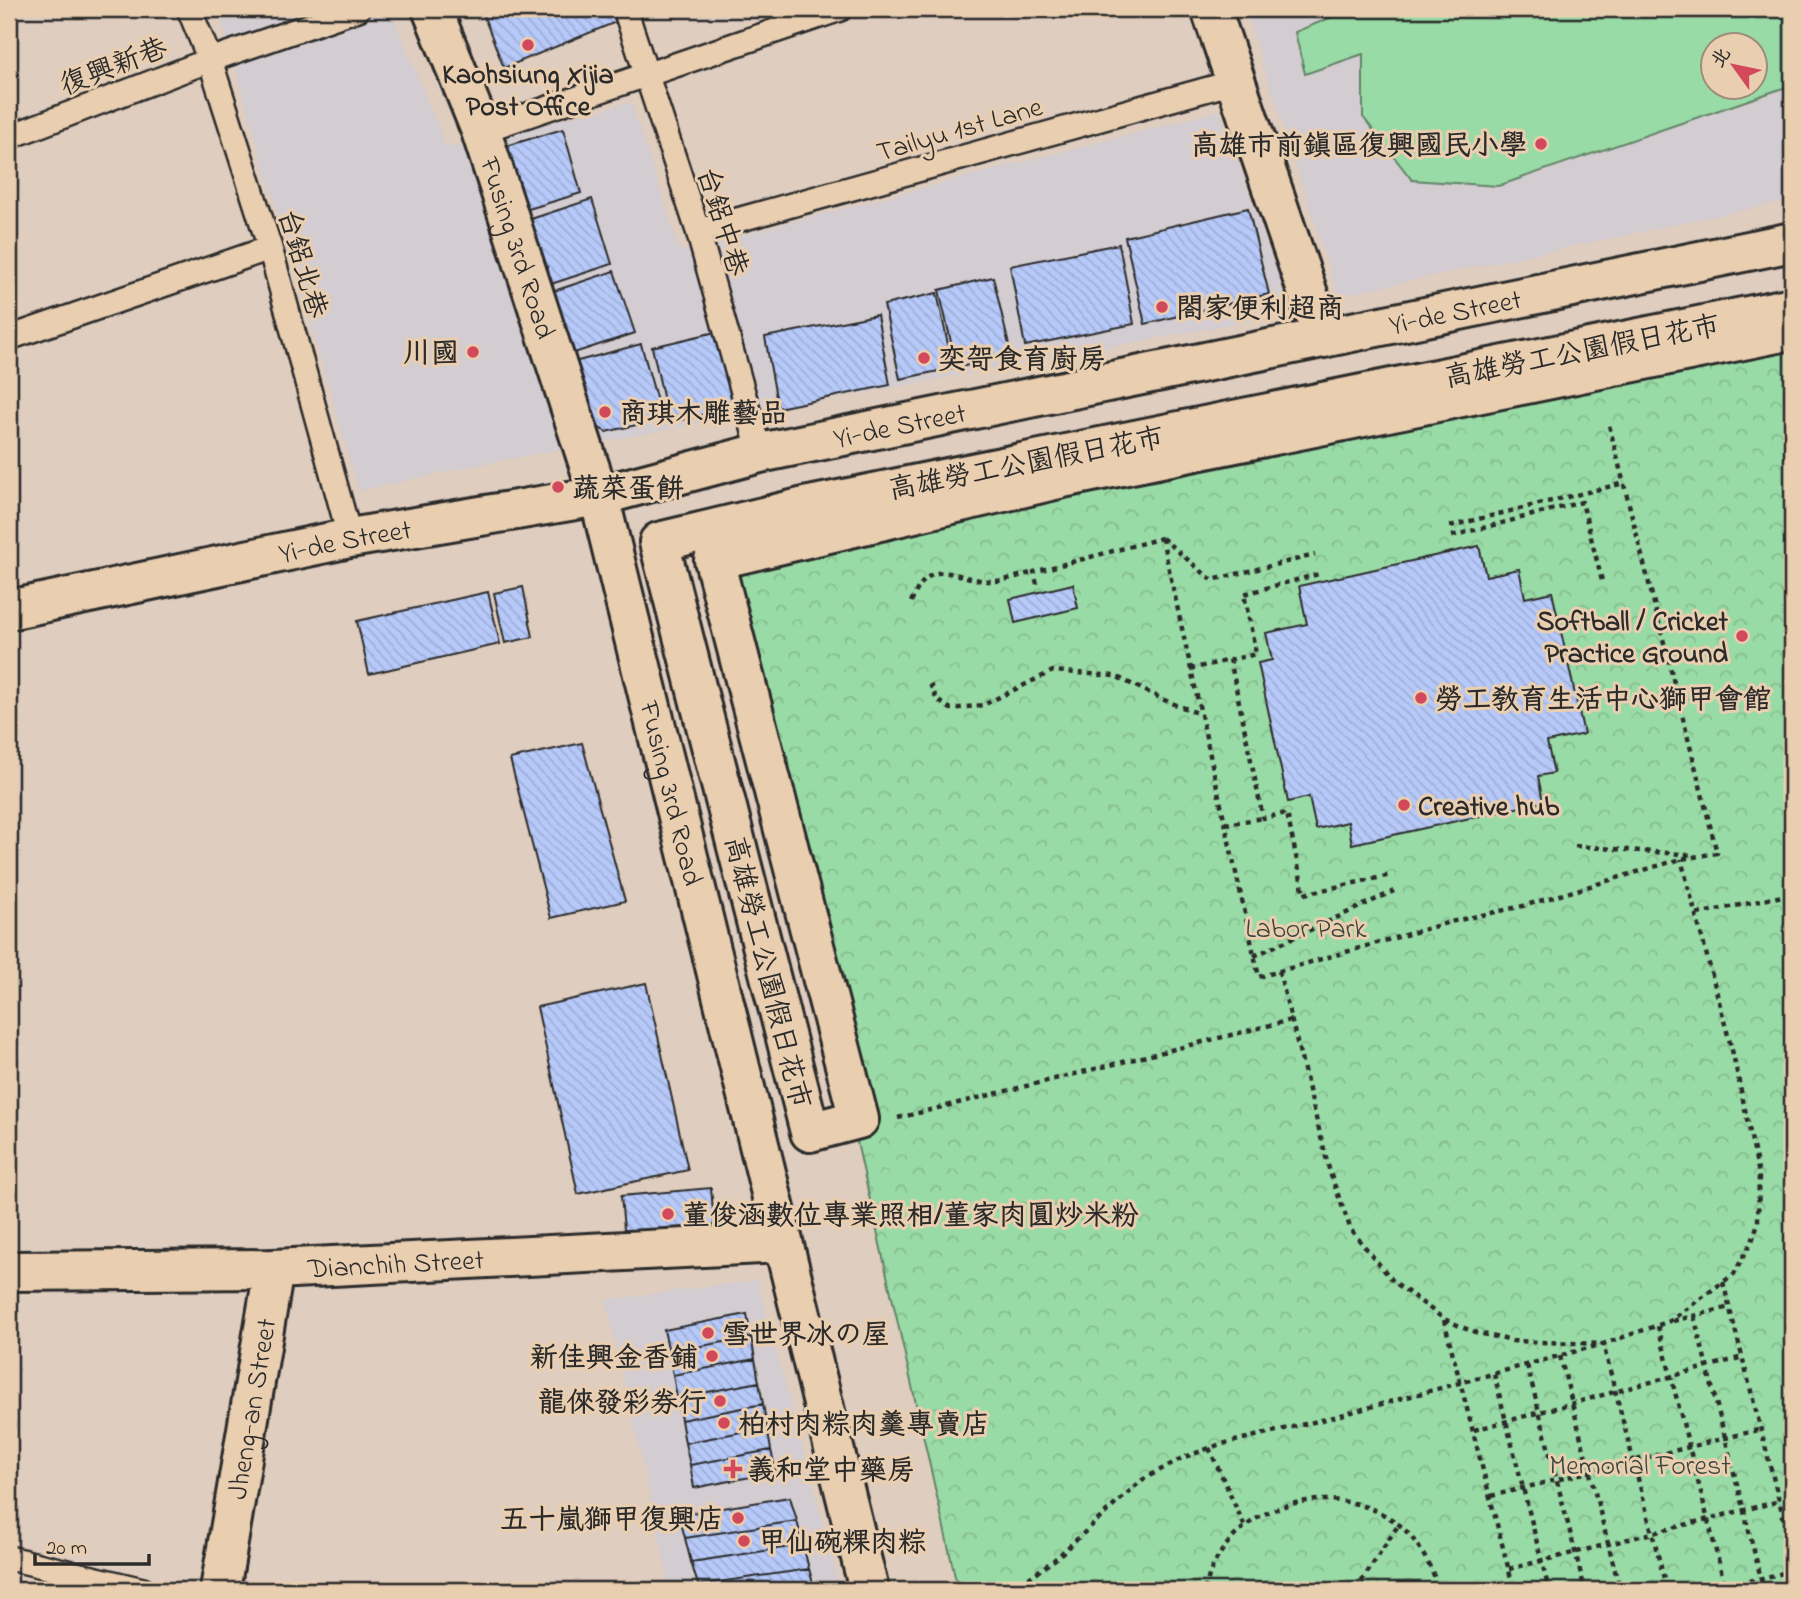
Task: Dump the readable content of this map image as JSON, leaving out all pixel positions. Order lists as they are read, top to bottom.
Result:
{
  "streets": {
    "street": [
      "Fusing 3rd Road",
      "Yi-de Street",
      "高雄勞工公園假日花市",
      "Dianchih Street",
      "Jheng-an Street"
    ],
    "lane": [
      "復興新巷",
      "Tailyu 1st Lane",
      "台鋁中巷",
      "台鋁北巷"
    ]
  },
  "crossings": [
    ["復興新巷", "台鋁北巷"],
    ["Tailyu 1st Lane", "台鋁中巷"],
    ["台鋁中巷", "Yi-de Street"],
    ["Fusing 3rd Road", "Yi-de Street"],
    ["Fusing 3rd Road", "Dianchih Street"],
    ["台鋁北巷", "Yi-de Street"],
    ["Dianchih Street", "Jheng-an Street"]
  ],
  "parks": ["Labor Park", "Memorial Forest"],
  "places": {
    "other": [
      "Kaohsiung Xijia Post Office",
      "高雄市前鎮區復興國民小學",
      "閤家便利超商",
      "川國",
      "奕哿食育廚房",
      "商琪木雕藝品",
      "蔬菜蛋餅",
      "Softball / Cricket Practice Ground",
      "勞工教育生活中心獅甲會館",
      "Creative hub",
      "董俊涵數位專業照相/董家肉圓炒米粉",
      "雪世界冰の屋",
      "新佳興金香鋪",
      "龍倈發彩券行",
      "柏村肉粽肉羹專賣店",
      "五十嵐獅甲復興店",
      "甲仙碗粿肉粽"
    ],
    "health": ["義和堂中藥房"]
  },
  "scale_bar": "20 m",
  "north": "top left"
}
